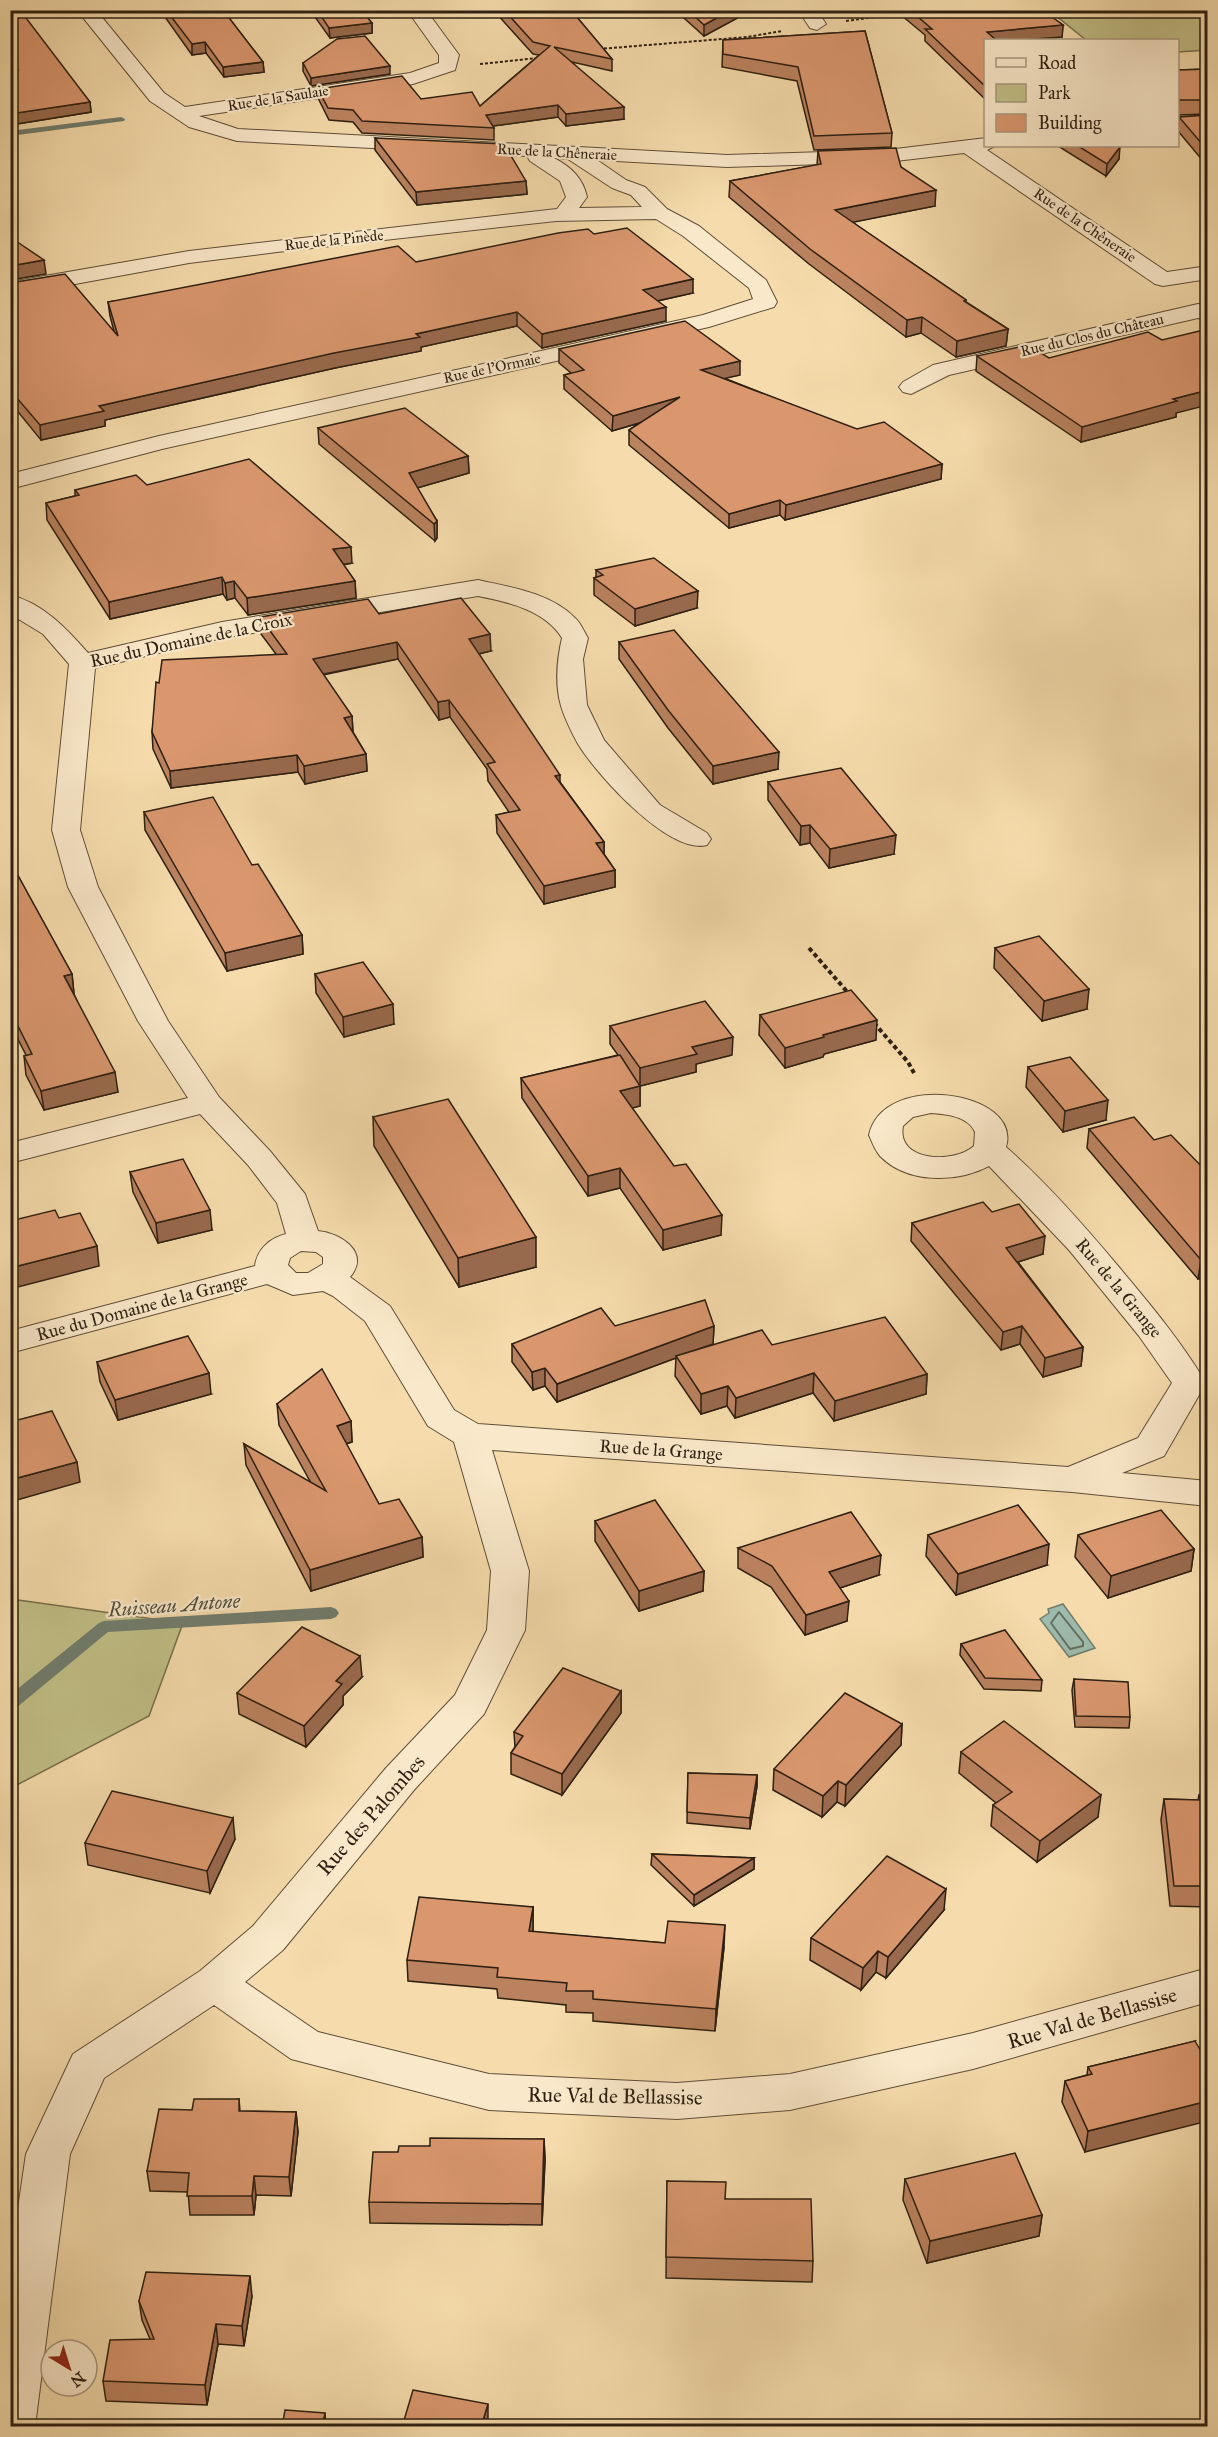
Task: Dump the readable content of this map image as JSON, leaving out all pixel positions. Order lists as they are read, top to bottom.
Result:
{
  "streets": {
    "street": [
      "Rue de la Saulaie",
      "Rue de la Chêneraie",
      "Rue de la Pinède",
      "Rue du Clos du Château",
      "Rue de l'Ormaie",
      "Rue du Domaine de la Croix",
      "Rue de la Grange",
      "Rue du Domaine de la Grange",
      "Rue des Palombes",
      "Rue Val de Bellassise"
    ]
  },
  "crossings": [
    ["Rue de la Saulaie", "Rue de la Chêneraie"],
    ["Rue de la Chêneraie", "Rue du Clos du Château"],
    ["Rue de la Pinède", "Rue de l'Ormaie"],
    ["Rue de la Grange", "Rue du Domaine de la Grange"],
    ["Rue de la Grange", "Rue des Palombes"],
    ["Rue des Palombes", "Rue Val de Bellassise"]
  ],
  "water": ["Ruisseau Antone"],
  "legend": ["Road", "Park", "Building"],
  "north": "bottom right"
}
